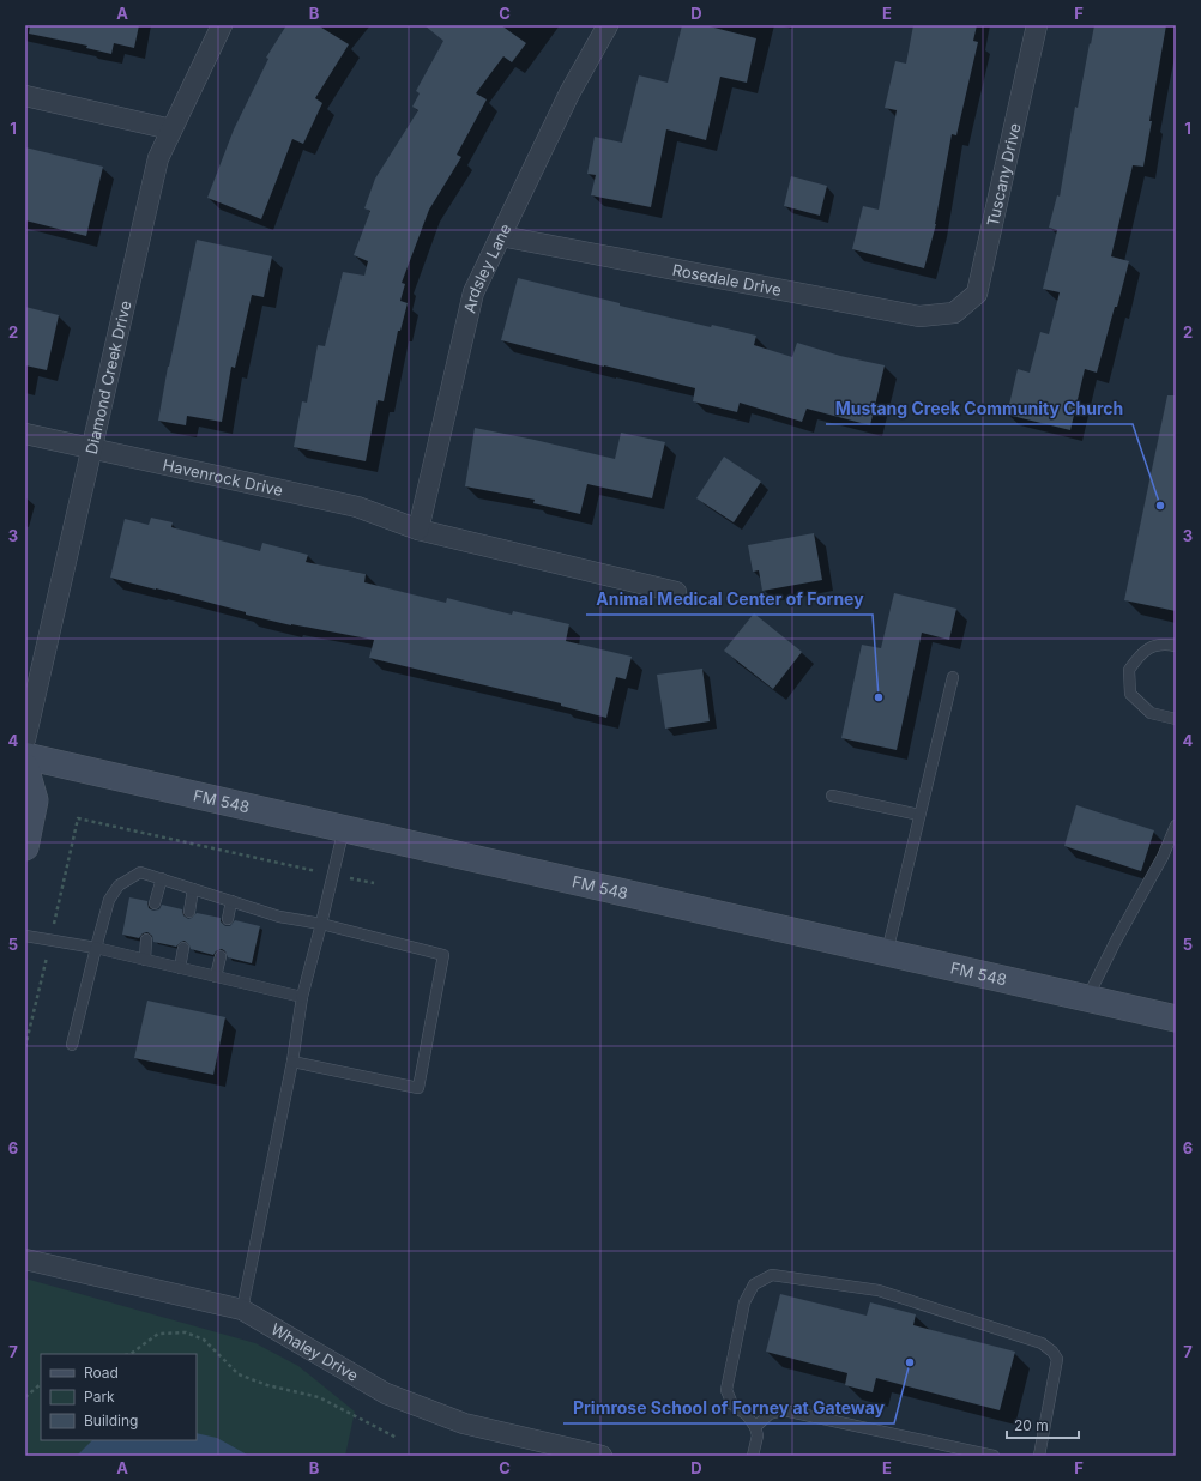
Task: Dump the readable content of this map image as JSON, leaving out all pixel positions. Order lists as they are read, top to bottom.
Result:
{
  "streets": {
    "main road": ["FM 548"],
    "street": [
      "Tuscany Drive",
      "Ardsley Lane",
      "Rosedale Drive",
      "Diamond Creek Drive",
      "Havenrock Drive",
      "Whaley Drive"
    ]
  },
  "crossings": [
    ["Tuscany Drive", "Rosedale Drive"],
    ["Ardsley Lane", "Rosedale Drive"],
    ["Ardsley Lane", "Havenrock Drive"],
    ["Diamond Creek Drive", "Havenrock Drive"]
  ],
  "places": ["Mustang Creek Community Church", "Animal Medical Center of Forney", "Primrose School of Forney at Gateway"],
  "legend": ["Road", "Park", "Building"],
  "scale_bar": "20 m",
  "grid": {
    "columns": [
      "A",
      "B",
      "C",
      "D",
      "E",
      "F"
    ],
    "rows": [
      "1",
      "2",
      "3",
      "4",
      "5",
      "6",
      "7"
    ]
  }
}
